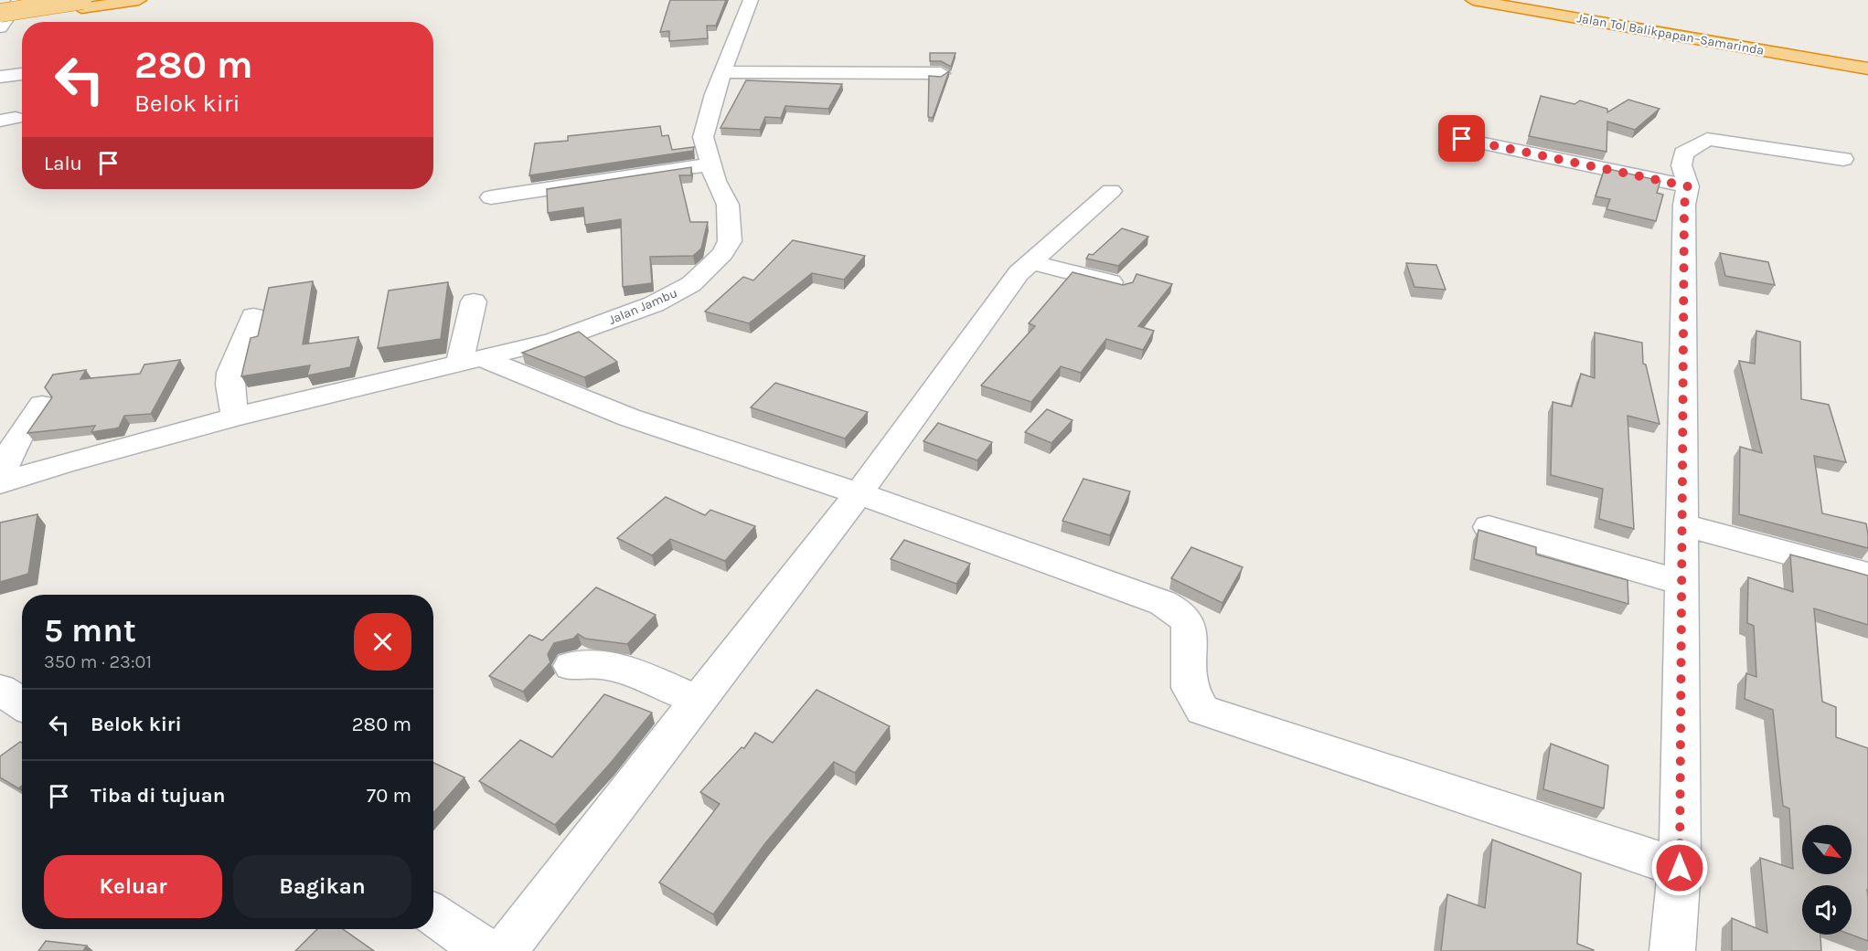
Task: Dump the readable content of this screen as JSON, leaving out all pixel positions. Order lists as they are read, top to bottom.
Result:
{
  "streets": {
    "highway": ["Jalan Tol Balikpapan–Samarinda"],
    "street": ["Jalan Jambu"]
  },
  "north": "bottom right",
  "page": {
    "turn": ["280 m", "Belok kiri"],
    "then": "Lalu",
    "heading": ["5 mnt", "350 m · 23:01"],
    "list": [
      {
        "name": "Belok kiri",
        "value": "280 m"
      },
      {
        "name": "Tiba di tujuan",
        "value": "70 m"
      }
    ],
    "buttons": ["Keluar", "Bagikan"]
  }
}
